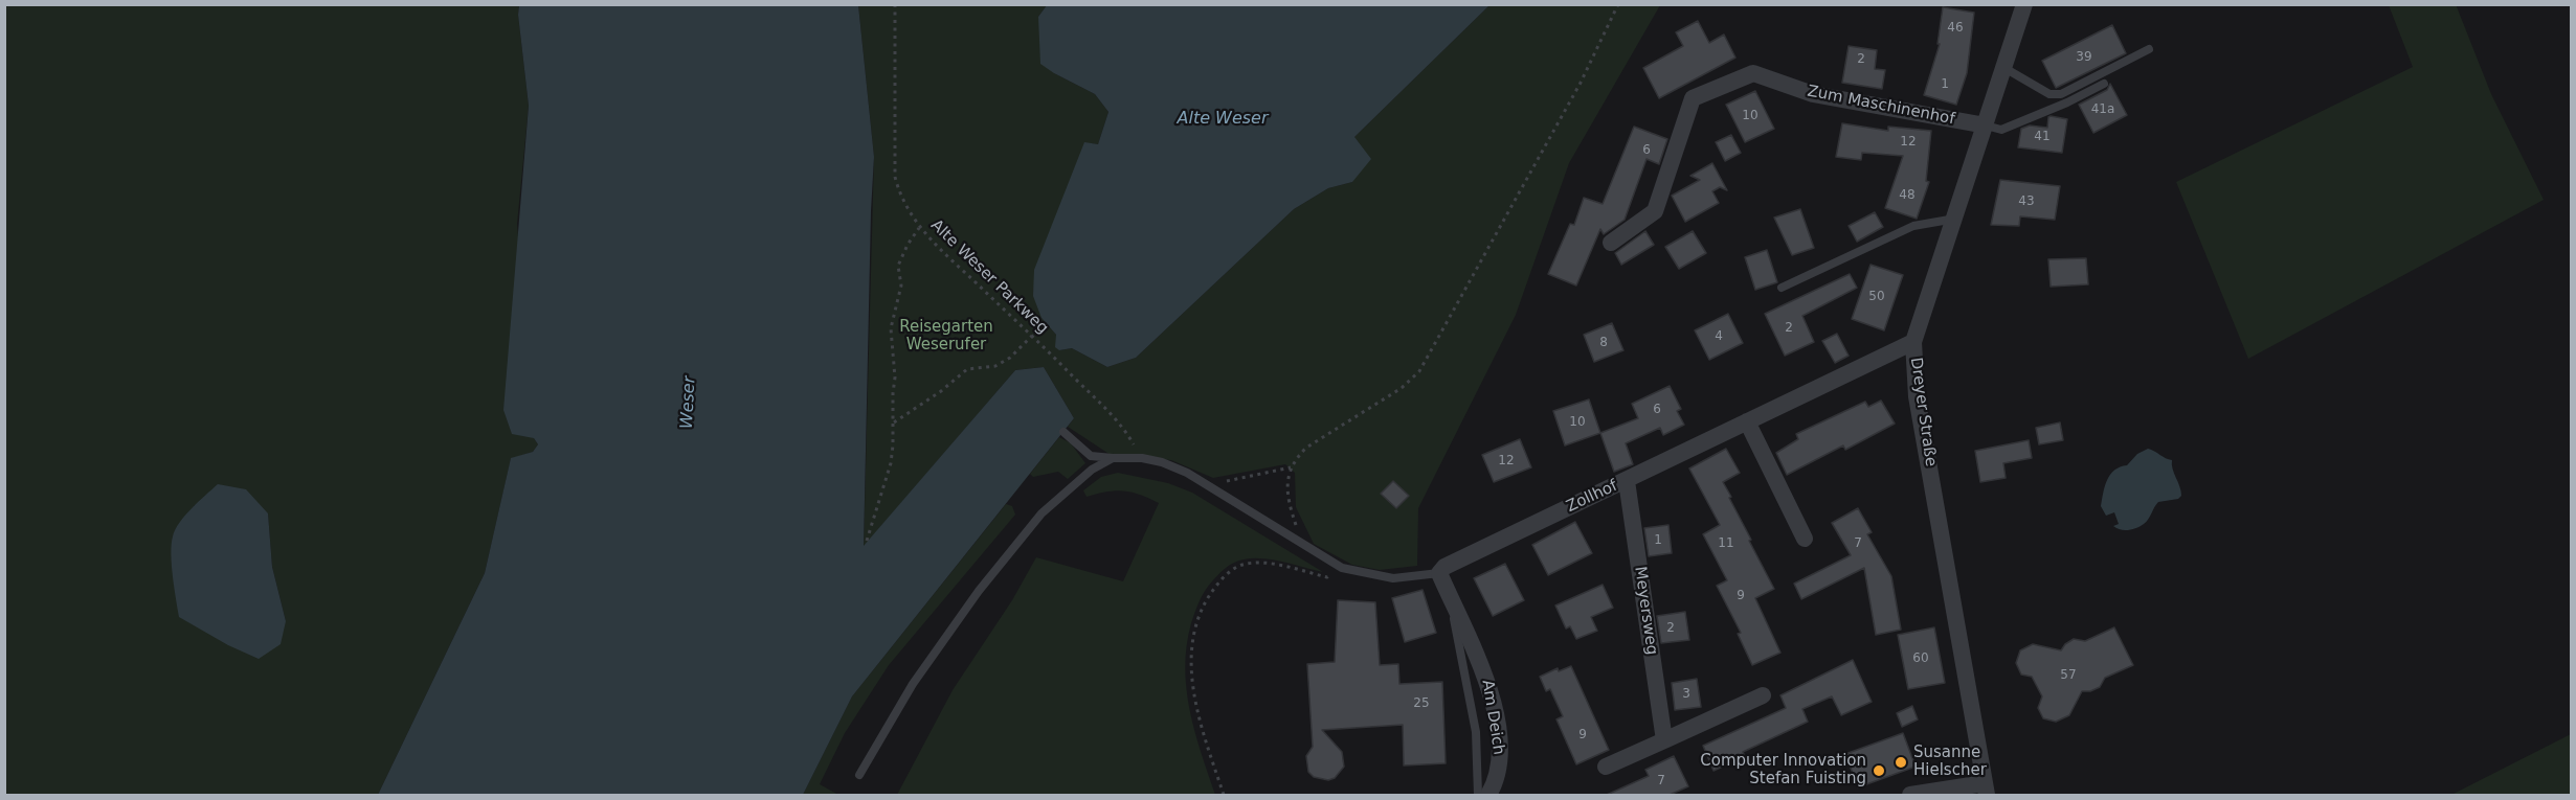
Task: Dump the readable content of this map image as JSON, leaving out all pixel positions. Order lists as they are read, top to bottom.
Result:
{
  "streets": {
    "street": [
      "Zum Maschinenhof",
      "Dreyer Straße",
      "Zollhof",
      "Meyersweg",
      "Am Deich"
    ],
    "path": ["Alte Weser Parkweg"]
  },
  "crossings": [
    ["Zum Maschinenhof", "Dreyer Straße"],
    ["Dreyer Straße", "Zollhof"],
    ["Zollhof", "Meyersweg"],
    ["Zollhof", "Am Deich"]
  ],
  "water": ["Alte Weser", "Weser"],
  "parks": ["Reisegarten Weserufer"],
  "places": ["Susanne Hielscher", "Computer Innovation Stefan Fuisting"],
  "house_numbers": [
    "46",
    "39",
    "2",
    "1",
    "41a",
    "10",
    "41",
    "12",
    "6",
    "48",
    "43",
    "50",
    "2",
    "4",
    "8",
    "6",
    "10",
    "12",
    "1",
    "11",
    "7",
    "9",
    "2",
    "60",
    "57",
    "3",
    "25",
    "9",
    "7"
  ]
}
